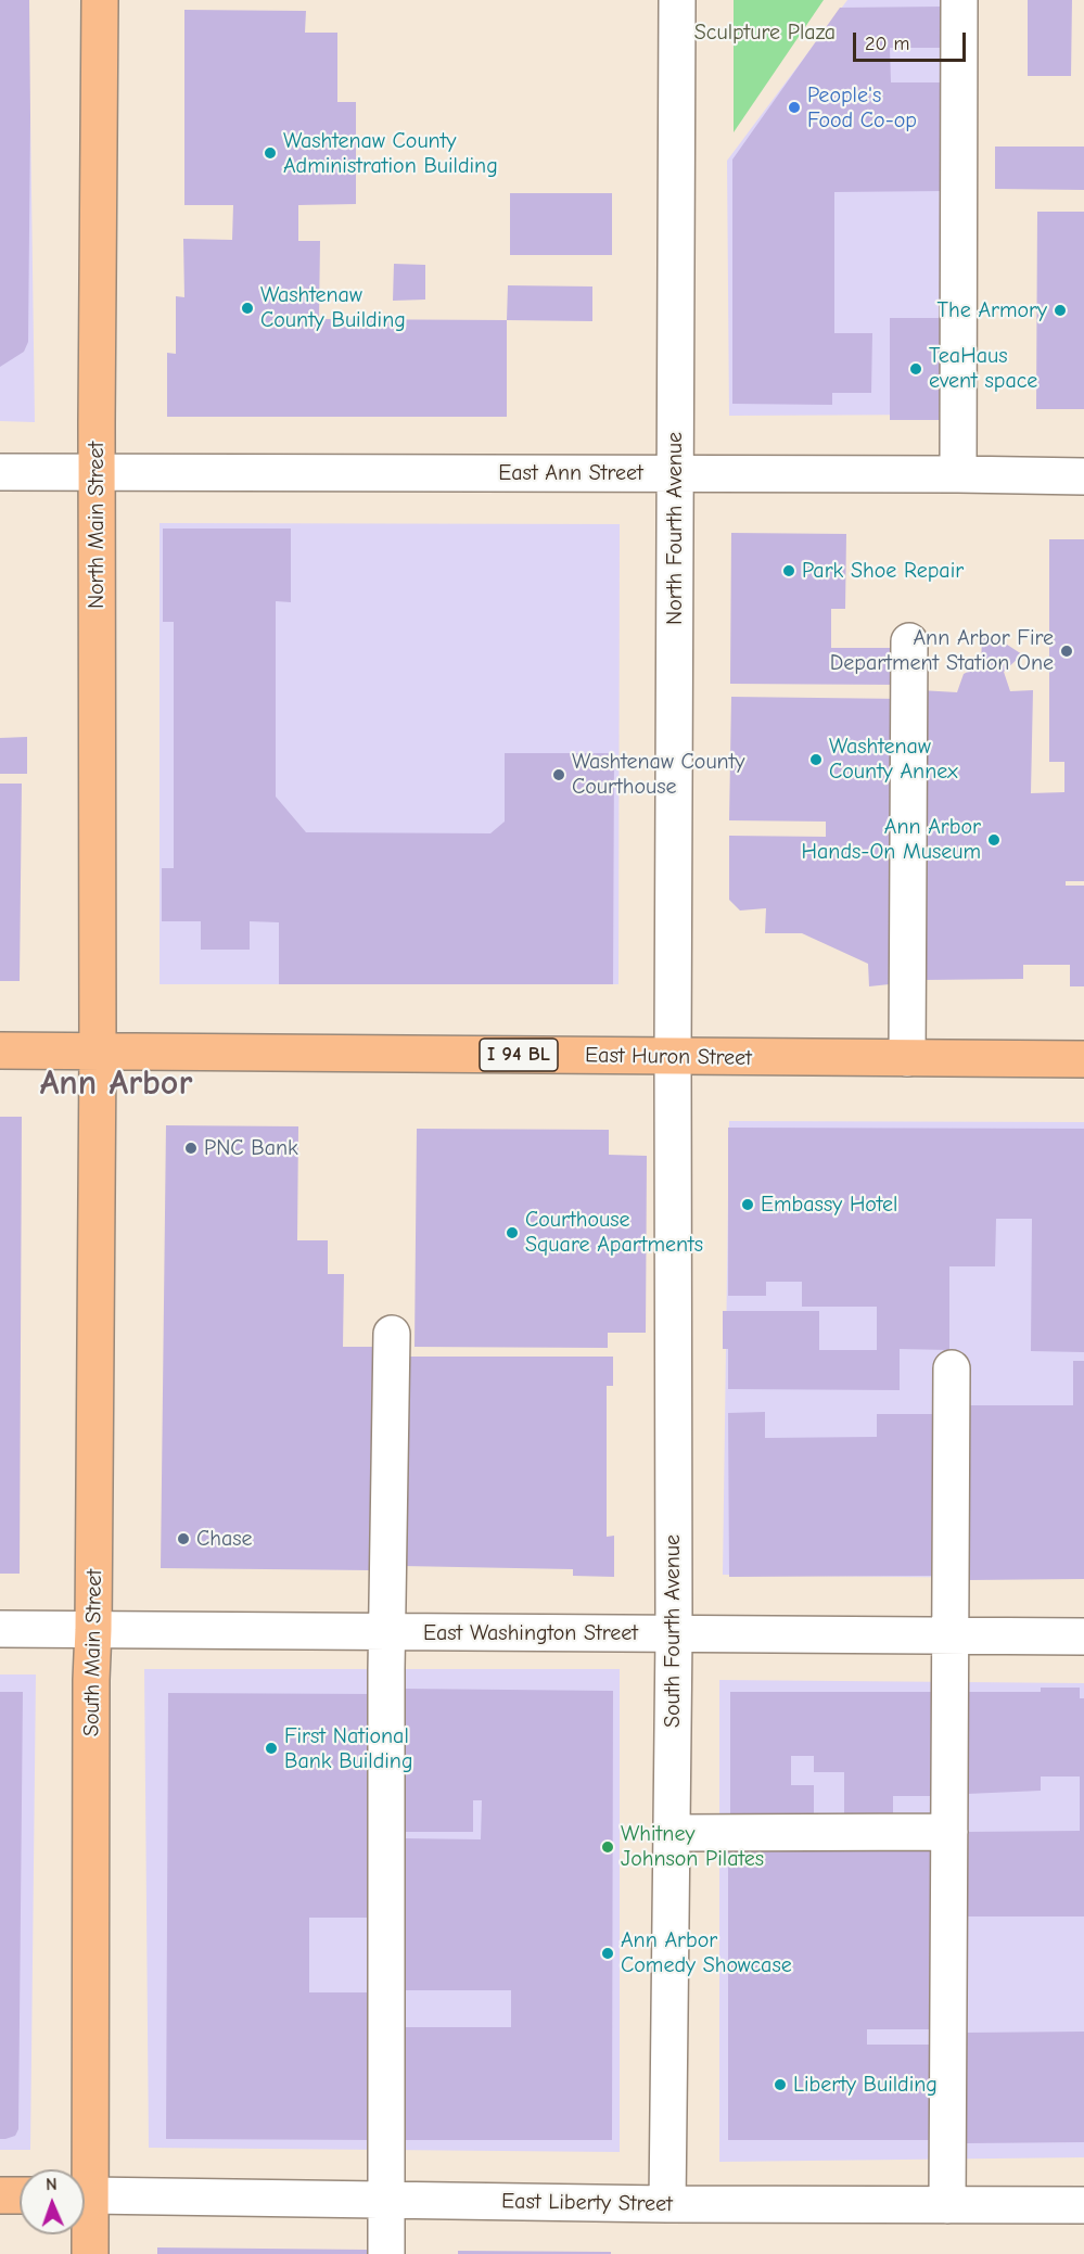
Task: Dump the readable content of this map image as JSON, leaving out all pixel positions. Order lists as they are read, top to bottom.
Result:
{
  "streets": {
    "main road": [
      "North Main Street",
      "I 94 BL",
      "East Huron Street",
      "South Main Street"
    ],
    "street": [
      "East Ann Street",
      "North Fourth Avenue",
      "South Fourth Avenue",
      "East Washington Street",
      "East Liberty Street"
    ]
  },
  "crossings": [
    ["East Ann Street", "North Main Street"],
    ["East Ann Street", "North Fourth Avenue"],
    ["North Main Street", "I 94 BL"],
    ["North Main Street", "East Huron Street"],
    ["North Main Street", "South Main Street"],
    ["North Fourth Avenue", "East Huron Street"],
    ["North Fourth Avenue", "South Fourth Avenue"],
    ["I 94 BL", "East Huron Street"],
    ["I 94 BL", "South Main Street"],
    ["East Huron Street", "South Fourth Avenue"],
    ["East Huron Street", "South Main Street"],
    ["South Fourth Avenue", "East Washington Street"],
    ["South Fourth Avenue", "East Liberty Street"],
    ["East Washington Street", "South Main Street"]
  ],
  "districts": ["Ann Arbor"],
  "parks": ["Sculpture Plaza"],
  "places": [
    "People's Food Co-op",
    "Washtenaw County Administration Building",
    "Washtenaw County Building",
    "The Armory",
    "TeaHaus event space",
    "Park Shoe Repair",
    "Ann Arbor Fire Department Station One",
    "Washtenaw County Annex",
    "Washtenaw County Courthouse",
    "Ann Arbor Hands-On Museum",
    "PNC Bank",
    "Embassy Hotel",
    "Courthouse Square Apartments",
    "Chase",
    "First National Bank Building",
    "Whitney Johnson Pilates",
    "Ann Arbor Comedy Showcase",
    "Liberty Building"
  ],
  "scale_bar": "20 m",
  "north": "top"
}
